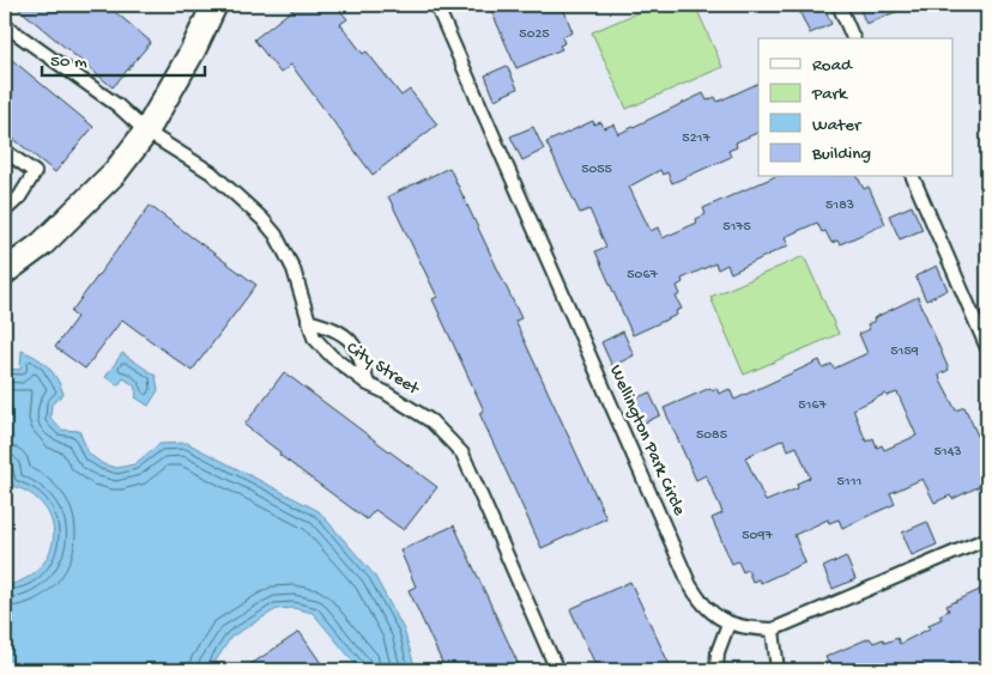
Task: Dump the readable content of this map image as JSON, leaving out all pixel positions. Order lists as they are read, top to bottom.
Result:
{
  "streets": {
    "lane": ["City Street", "Wellington Park Circle"]
  },
  "house_numbers": [
    "5025",
    "5217",
    "5055",
    "5183",
    "5175",
    "5067",
    "5159",
    "5167",
    "5085",
    "5143",
    "5111",
    "5097"
  ],
  "legend": [
    "Road",
    "Park",
    "Water",
    "Building"
  ],
  "scale_bar": "50 m"
}
